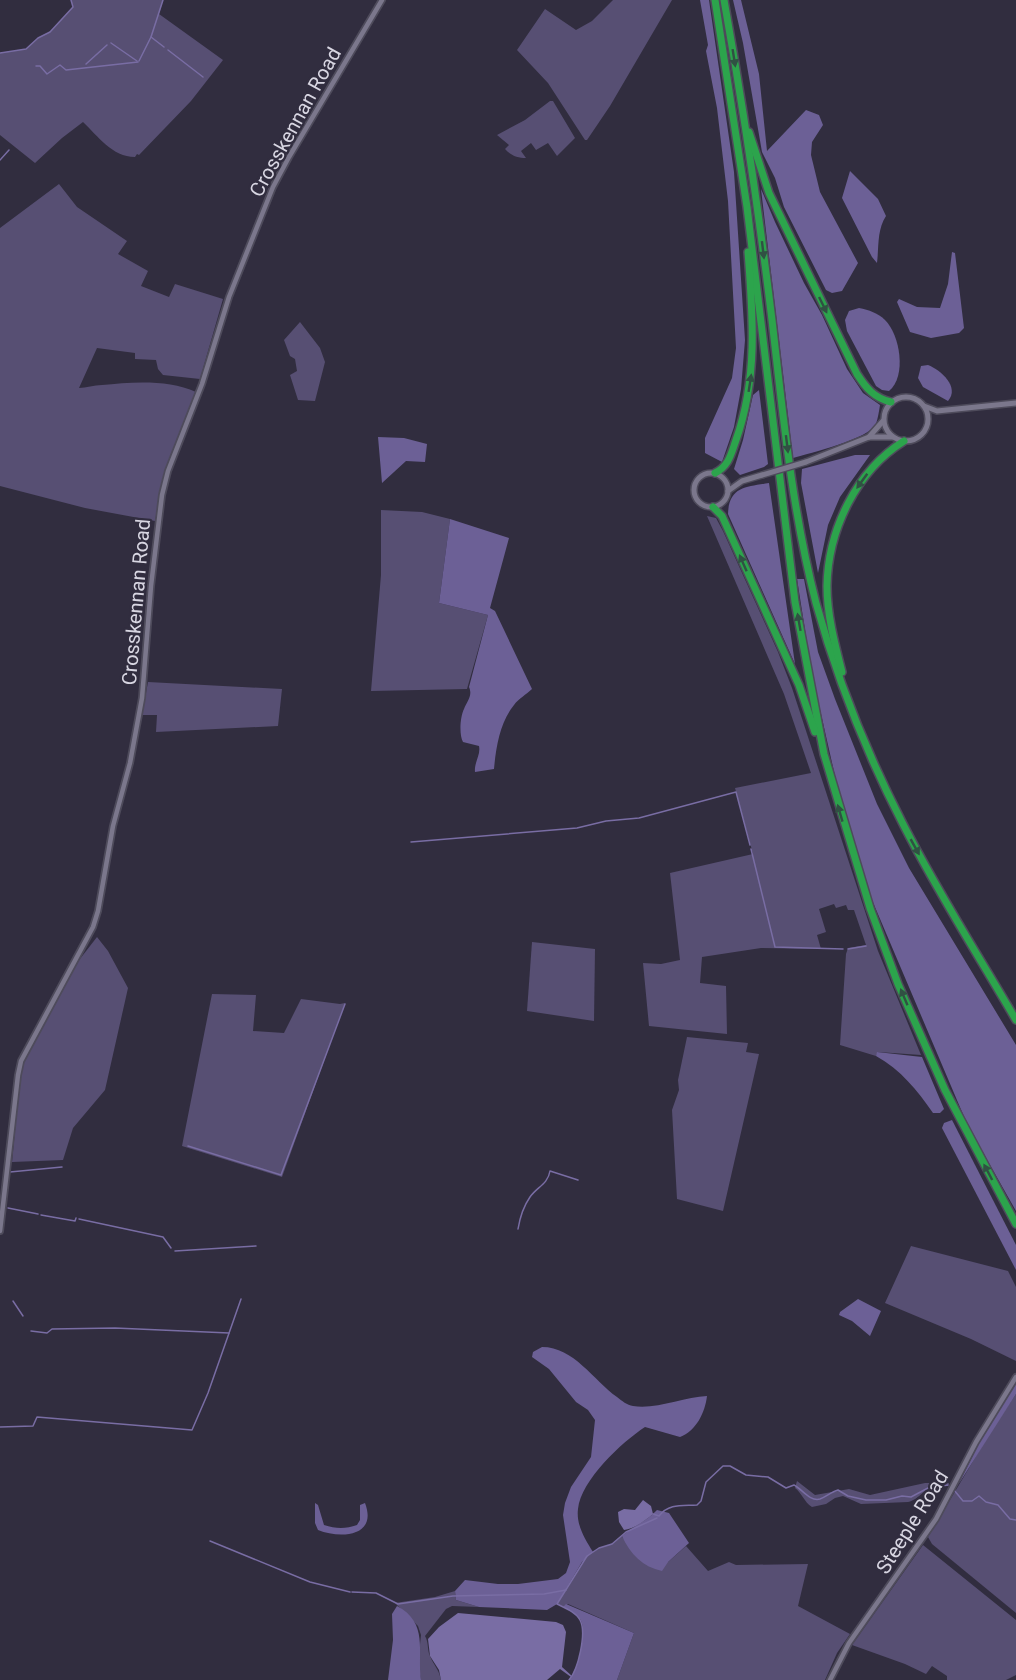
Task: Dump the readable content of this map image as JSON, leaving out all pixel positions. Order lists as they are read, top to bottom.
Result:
{
  "streets": {
    "street": ["Crosskennan Road", "Steeple Road"]
  }
}
